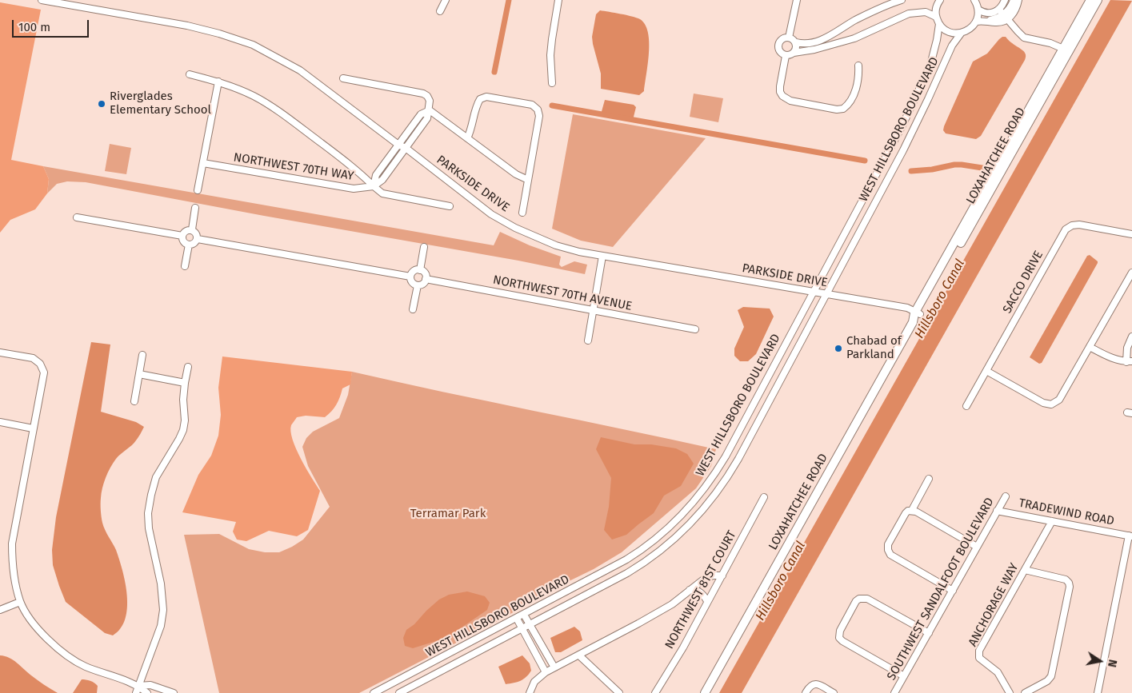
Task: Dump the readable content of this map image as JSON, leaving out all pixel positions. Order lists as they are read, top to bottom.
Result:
{
  "streets": {
    "main road": ["LOXAHATCHEE ROAD"],
    "street": [
      "WEST HILLSBORO BOULEVARD",
      "NORTHWEST 70TH WAY",
      "PARKSIDE DRIVE",
      "SACCO DRIVE",
      "NORTHWEST 70TH AVENUE",
      "TRADEWIND ROAD",
      "SOUTHWEST SANDALFOOT BOULEVARD",
      "NORTHWEST 81ST COURT",
      "ANCHORAGE WAY"
    ]
  },
  "crossings": [
    ["WEST HILLSBORO BOULEVARD", "PARKSIDE DRIVE"],
    ["LOXAHATCHEE ROAD", "PARKSIDE DRIVE"],
    ["TRADEWIND ROAD", "SOUTHWEST SANDALFOOT BOULEVARD"],
    ["TRADEWIND ROAD", "ANCHORAGE WAY"]
  ],
  "water": ["Hillsboro Canal"],
  "parks": ["Terramar Park"],
  "places": ["Riverglades Elementary School", "Chabad of Parkland"],
  "scale_bar": "100 m",
  "north": "right"
}
